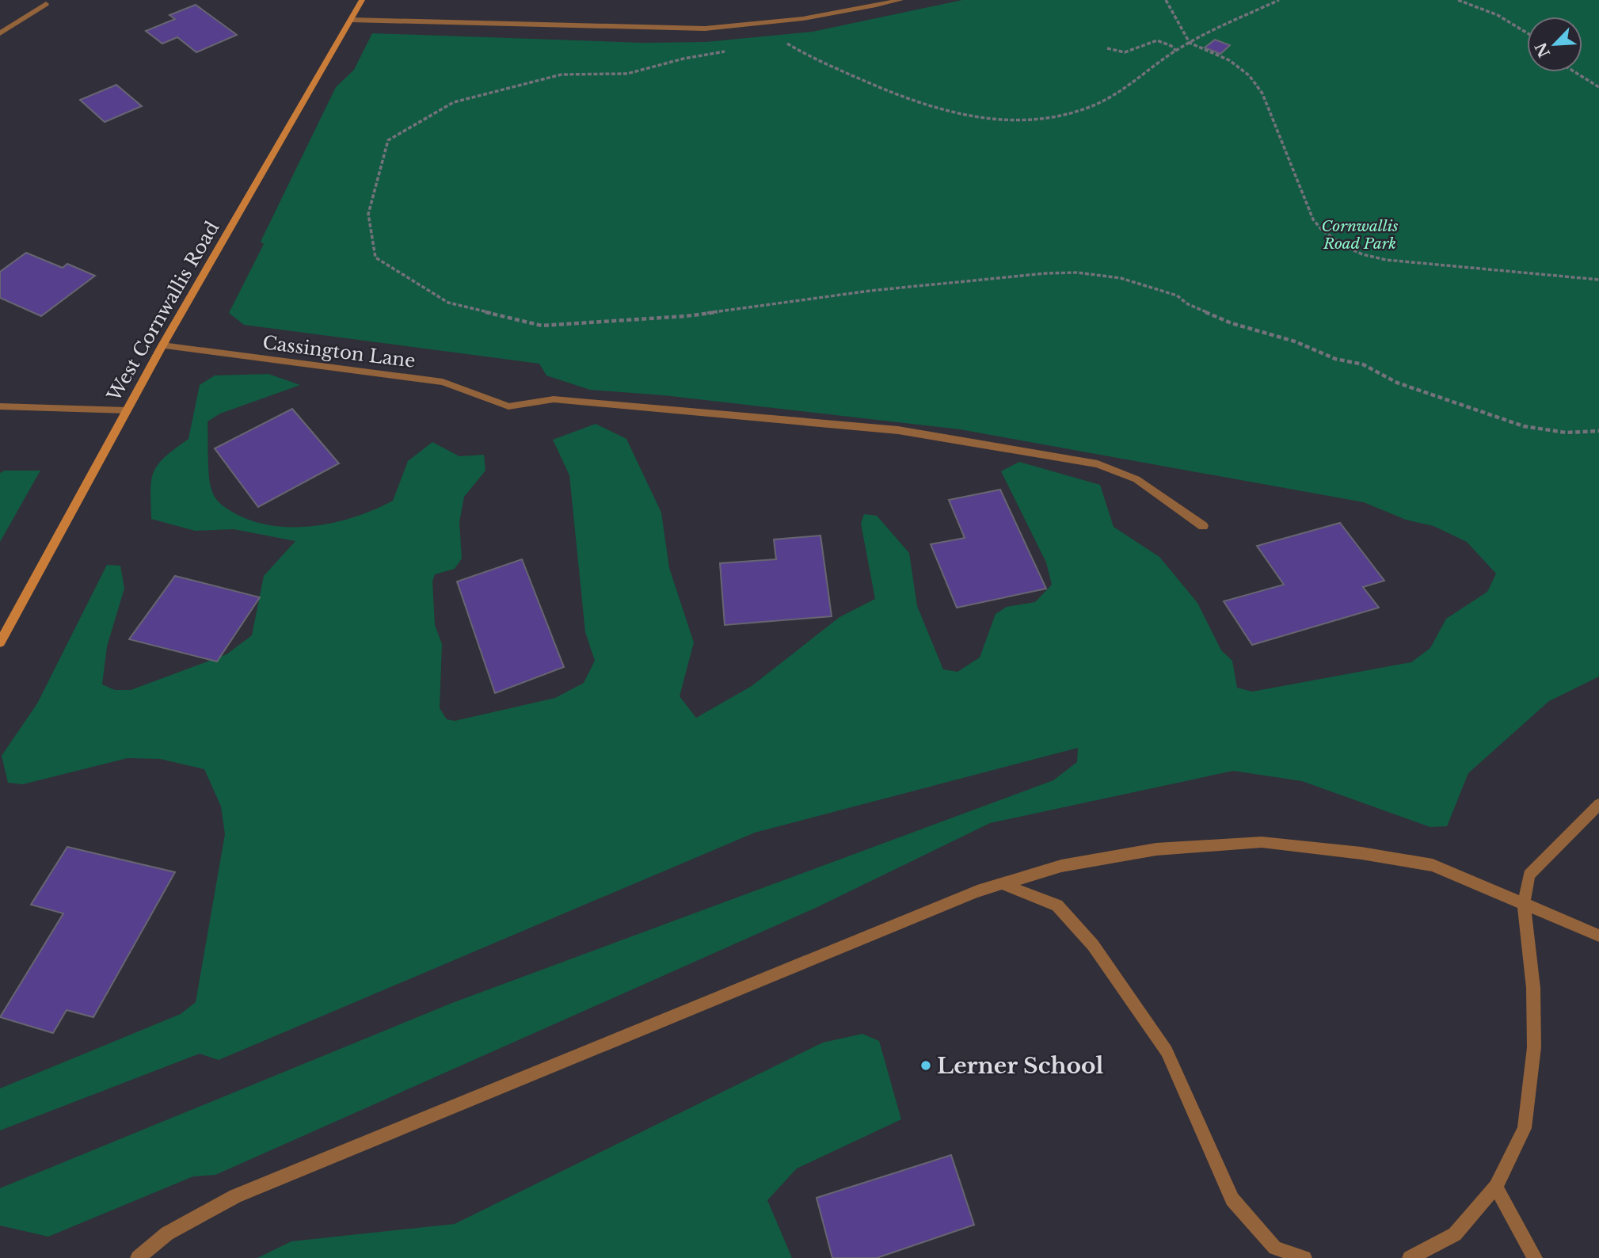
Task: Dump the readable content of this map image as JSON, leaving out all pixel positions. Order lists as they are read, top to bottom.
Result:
{
  "streets": {
    "street": ["West Cornwallis Road", "Cassington Lane"]
  },
  "crossings": [
    ["West Cornwallis Road", "Cassington Lane"]
  ],
  "parks": ["Cornwallis Road Park"],
  "places": ["Lerner School"],
  "north": "bottom left"
}
